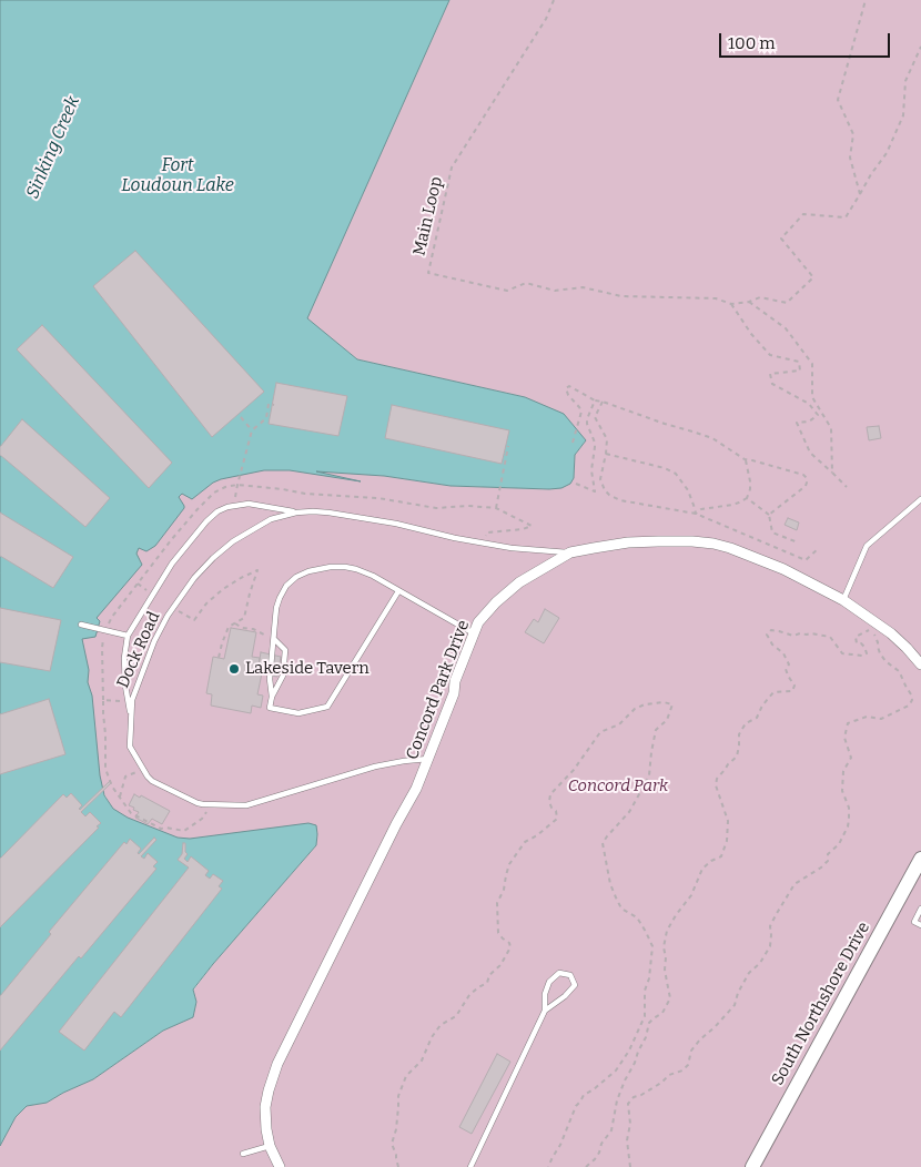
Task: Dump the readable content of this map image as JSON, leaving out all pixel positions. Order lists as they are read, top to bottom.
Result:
{
  "streets": {
    "main road": ["South Northshore Drive"],
    "street": ["Concord Park Drive"],
    "lane": ["Dock Road"],
    "path": ["Main Loop"]
  },
  "crossings": [
    ["Dock Road", "Concord Park Drive"]
  ],
  "water": ["Sinking Creek", "Fort Loudoun Lake"],
  "parks": ["Concord Park"],
  "places": ["Lakeside Tavern"],
  "scale_bar": "100 m"
}
